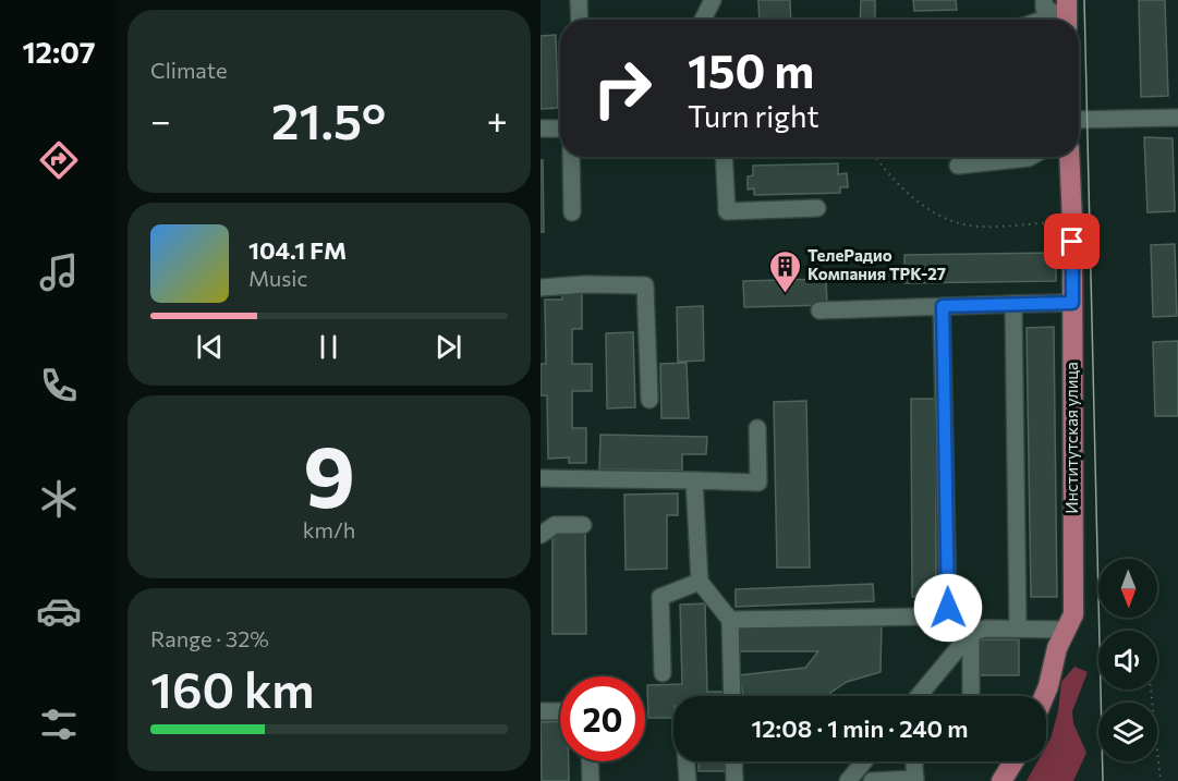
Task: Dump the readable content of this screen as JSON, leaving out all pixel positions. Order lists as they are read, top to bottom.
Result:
{
  "streets": {
    "main road": ["Институтская улица"]
  },
  "places": {
    "building": ["ТелеРадио Компания ТРК-27"]
  },
  "north": "bottom",
  "page": {
    "tabs": "12:07",
    "tile": [
      "Climate",
      ["9", "km/h"],
      ["Range · 32%", "160 km"]
    ],
    "turn": ["150 m", "Turn right"],
    "heat": ["−", "21.5°", "+"],
    "song": ["104.1 FM", "Music"],
    "limit": "20",
    "trip": "12:08 · 1 min · 240 m"
  }
}
